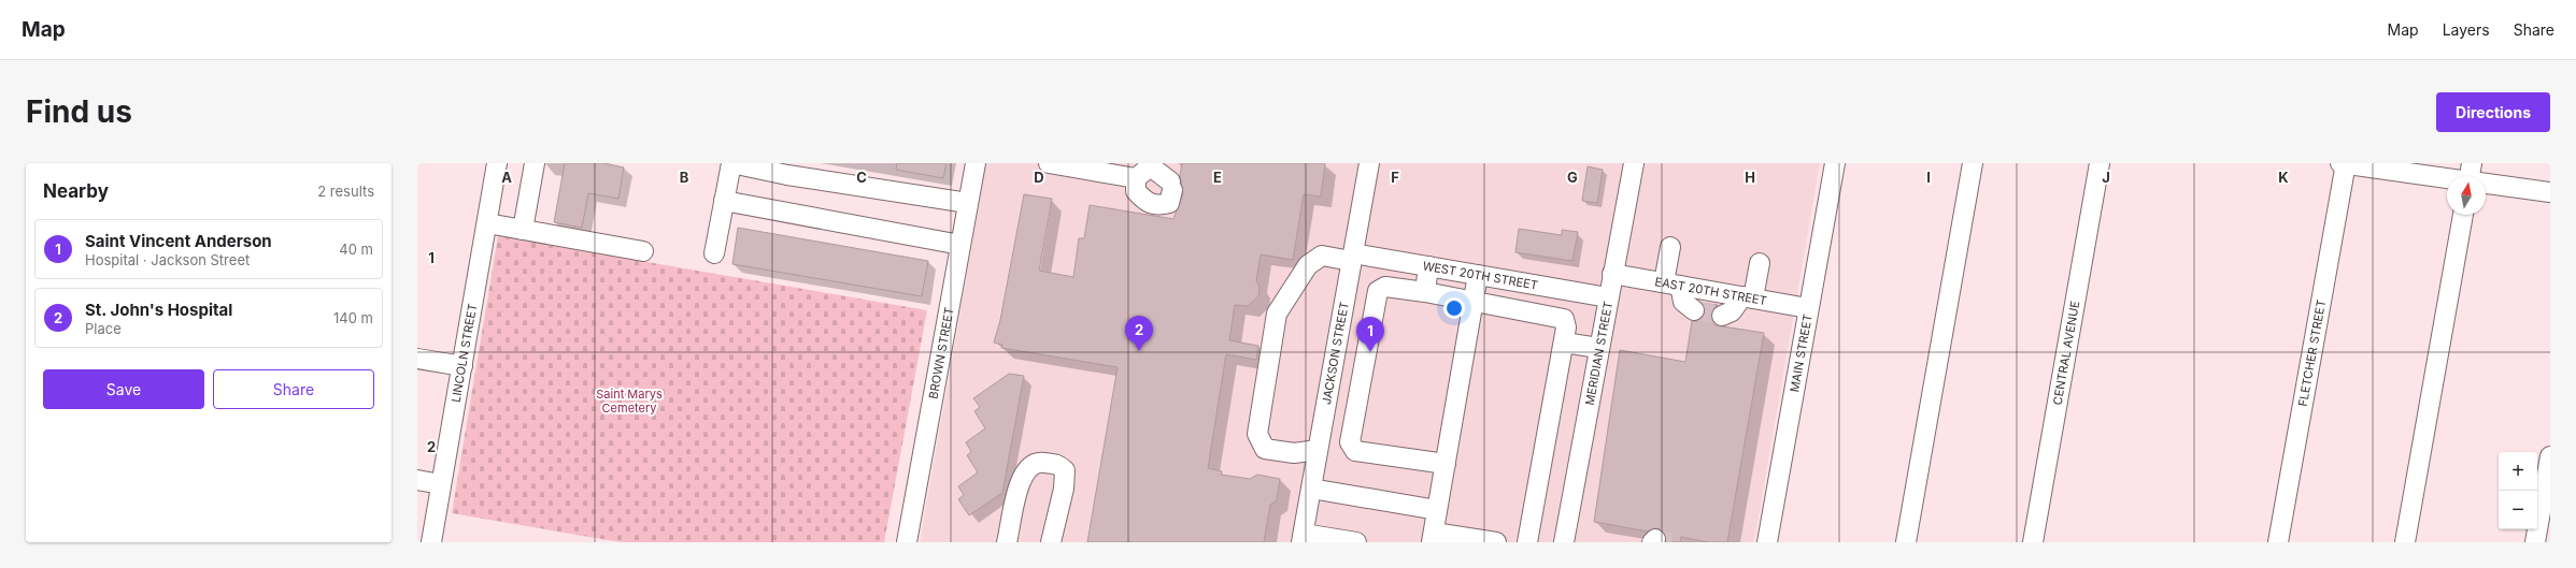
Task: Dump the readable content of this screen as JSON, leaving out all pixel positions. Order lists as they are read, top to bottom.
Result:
{
  "streets": {
    "street": [
      "WEST 20TH STREET",
      "EAST 20TH STREET",
      "BROWN STREET",
      "JACKSON STREET",
      "MERIDIAN STREET",
      "MAIN STREET",
      "CENTRAL AVENUE",
      "LINCOLN STREET",
      "FLETCHER STREET"
    ]
  },
  "crossings": [
    ["WEST 20TH STREET", "JACKSON STREET"],
    ["WEST 20TH STREET", "MERIDIAN STREET"],
    ["EAST 20TH STREET", "MERIDIAN STREET"],
    ["EAST 20TH STREET", "MAIN STREET"]
  ],
  "parks": ["Saint Marys Cemetery"],
  "north": "top",
  "page": {
    "header": "Map",
    "nav": ["Map", "Layers", "Share"],
    "buttons": [
      "Directions",
      ["Save", "Share"]
    ],
    "title": "Find us",
    "heading": ["Nearby", "2 results"],
    "list": [
      {
        "mark": "1",
        "name": "Saint Vincent Anderson",
        "note": "Hospital · Jackson Street",
        "value": "40 m"
      },
      {
        "mark": "2",
        "name": "St. John's Hospital",
        "note": "Place",
        "value": "140 m"
      }
    ],
    "pins": ["2", "1"],
    "map_buttons": ["+", "−"]
  },
  "grid": {
    "columns": [
      "A",
      "B",
      "C",
      "D",
      "E",
      "F",
      "G",
      "H",
      "I",
      "J",
      "K"
    ],
    "rows": ["1", "2"]
  }
}
